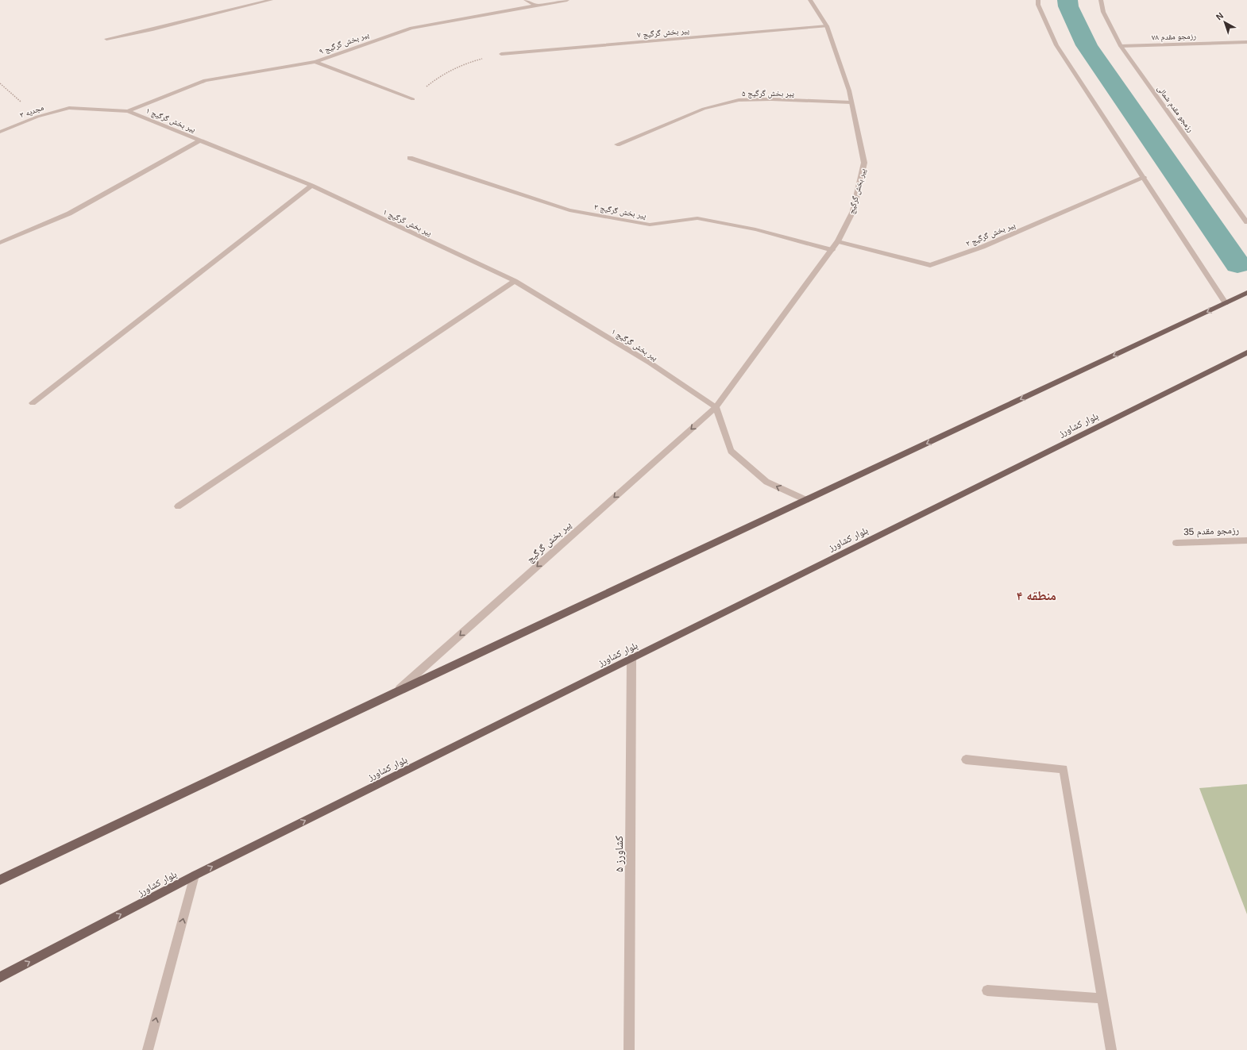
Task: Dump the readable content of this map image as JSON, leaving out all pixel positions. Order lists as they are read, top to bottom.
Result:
{
  "streets": {
    "main road": ["بلوار کشاورز"],
    "street": [
      "پیر بخش گرگیج ۷",
      "رزمجو مقدم ۷۸",
      "پیر بخش گرگیج ۹",
      "پیر بخش گرگیج ۵",
      "رزمجو مقدم شمالی",
      "مجدیه ۳",
      "پیر بخش گرگیج ۱",
      "پیر بخش گرگیج",
      "پیر بخش گرگیج ۳",
      "پیر بخش گرگیج ۲",
      "رزمجو مقدم 35",
      "کشاورز ۵"
    ]
  },
  "crossings": [
    ["پیر بخش گرگیج ۷", "پیر بخش گرگیج"],
    ["رزمجو مقدم ۷۸", "رزمجو مقدم شمالی"],
    ["پیر بخش گرگیج ۹", "پیر بخش گرگیج ۱"],
    ["پیر بخش گرگیج ۵", "پیر بخش گرگیج"],
    ["مجدیه ۳", "پیر بخش گرگیج ۱"],
    ["پیر بخش گرگیج ۱", "پیر بخش گرگیج"],
    ["پیر بخش گرگیج", "پیر بخش گرگیج ۳"],
    ["پیر بخش گرگیج", "پیر بخش گرگیج ۲"],
    ["بلوار کشاورز", "کشاورز ۵"]
  ],
  "one_way": ["پیر بخش گرگیج", "بلوار کشاورز"],
  "districts": ["منطقه ۴"],
  "north": "top left"
}
